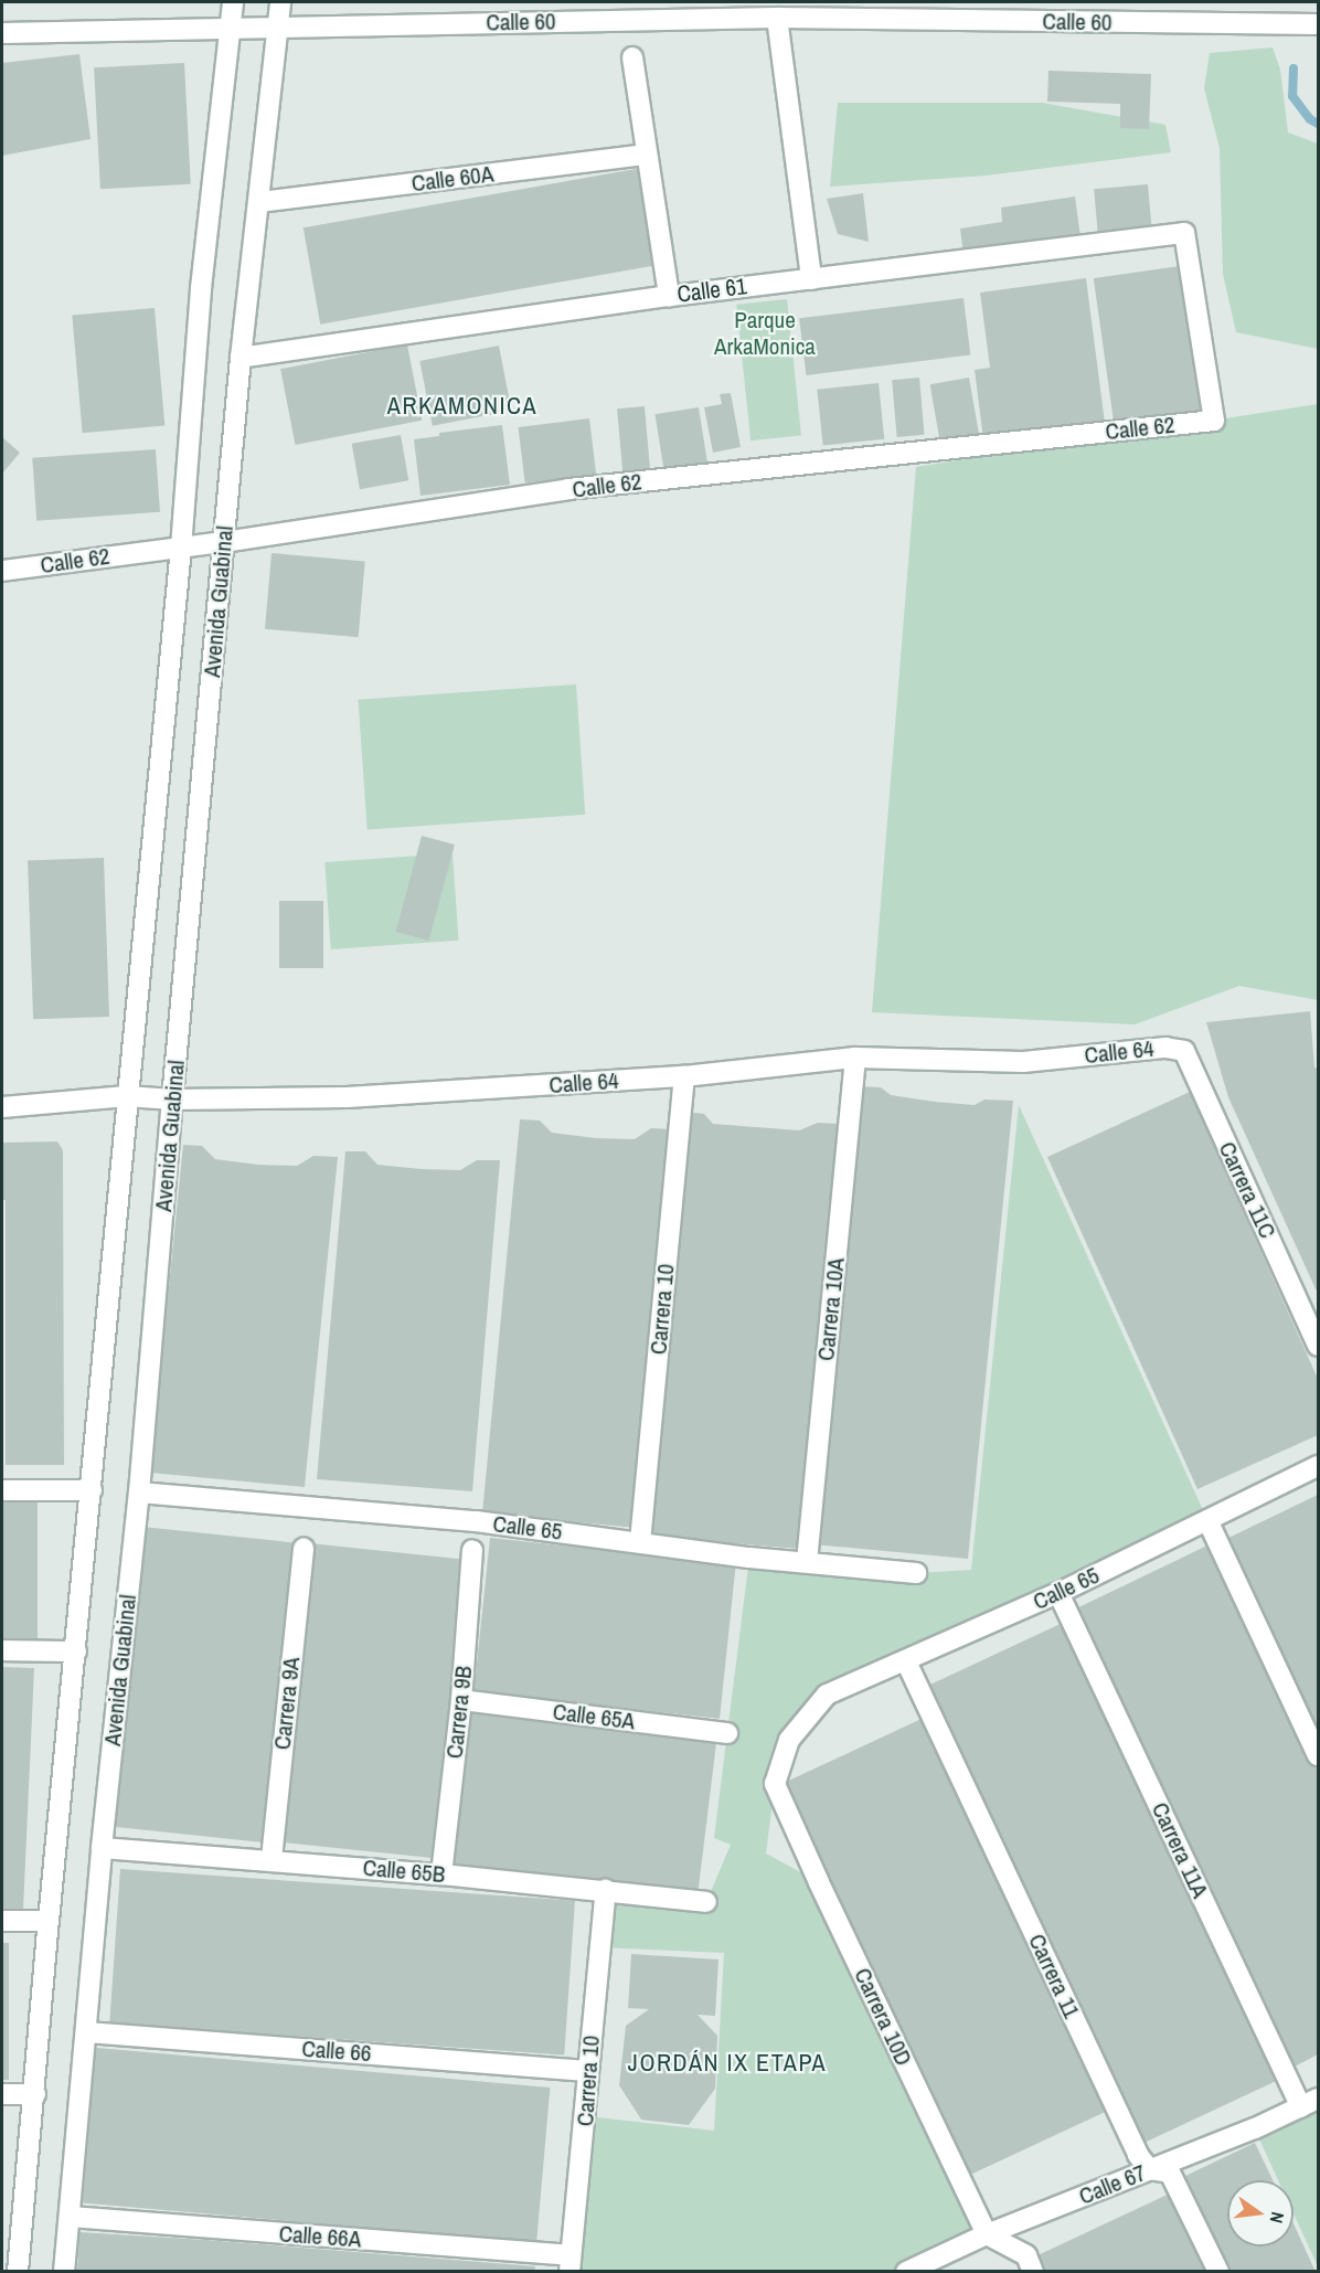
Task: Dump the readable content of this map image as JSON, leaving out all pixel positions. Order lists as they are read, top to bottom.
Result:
{
  "streets": {
    "street": [
      "Calle 60",
      "Calle 60A",
      "Calle 61",
      "Calle 62",
      "Avenida Guabinal",
      "Calle 64",
      "Carrera 11C",
      "Carrera 10",
      "Carrera 10A",
      "Calle 65",
      "Carrera 9A",
      "Carrera 9B",
      "Calle 65A",
      "Carrera 11A",
      "Calle 65B",
      "Carrera 11",
      "Carrera 10D",
      "Calle 66",
      "Calle 67",
      "Calle 66A"
    ]
  },
  "crossings": [
    ["Calle 60", "Avenida Guabinal"],
    ["Calle 60A", "Avenida Guabinal"],
    ["Calle 61", "Calle 62"],
    ["Calle 61", "Avenida Guabinal"],
    ["Calle 62", "Avenida Guabinal"],
    ["Avenida Guabinal", "Calle 64"],
    ["Avenida Guabinal", "Calle 65"],
    ["Avenida Guabinal", "Calle 65B"],
    ["Avenida Guabinal", "Calle 66"],
    ["Avenida Guabinal", "Calle 66A"],
    ["Calle 64", "Carrera 11C"],
    ["Calle 64", "Carrera 10"],
    ["Calle 64", "Carrera 10A"],
    ["Carrera 10", "Calle 65"],
    ["Carrera 10", "Calle 65B"],
    ["Carrera 10", "Calle 66"],
    ["Carrera 10", "Calle 66A"],
    ["Carrera 10A", "Calle 65"],
    ["Calle 65", "Carrera 11A"],
    ["Calle 65", "Carrera 11"],
    ["Calle 65", "Carrera 10D"],
    ["Carrera 9A", "Calle 65B"],
    ["Carrera 9B", "Calle 65A"],
    ["Carrera 9B", "Calle 65B"],
    ["Carrera 11A", "Calle 67"],
    ["Carrera 11", "Calle 67"],
    ["Carrera 10D", "Calle 67"]
  ],
  "districts": ["ARKAMONICA", "JORDÁN IX ETAPA"],
  "parks": ["Parque ArkaMonica"],
  "north": "right"
}
